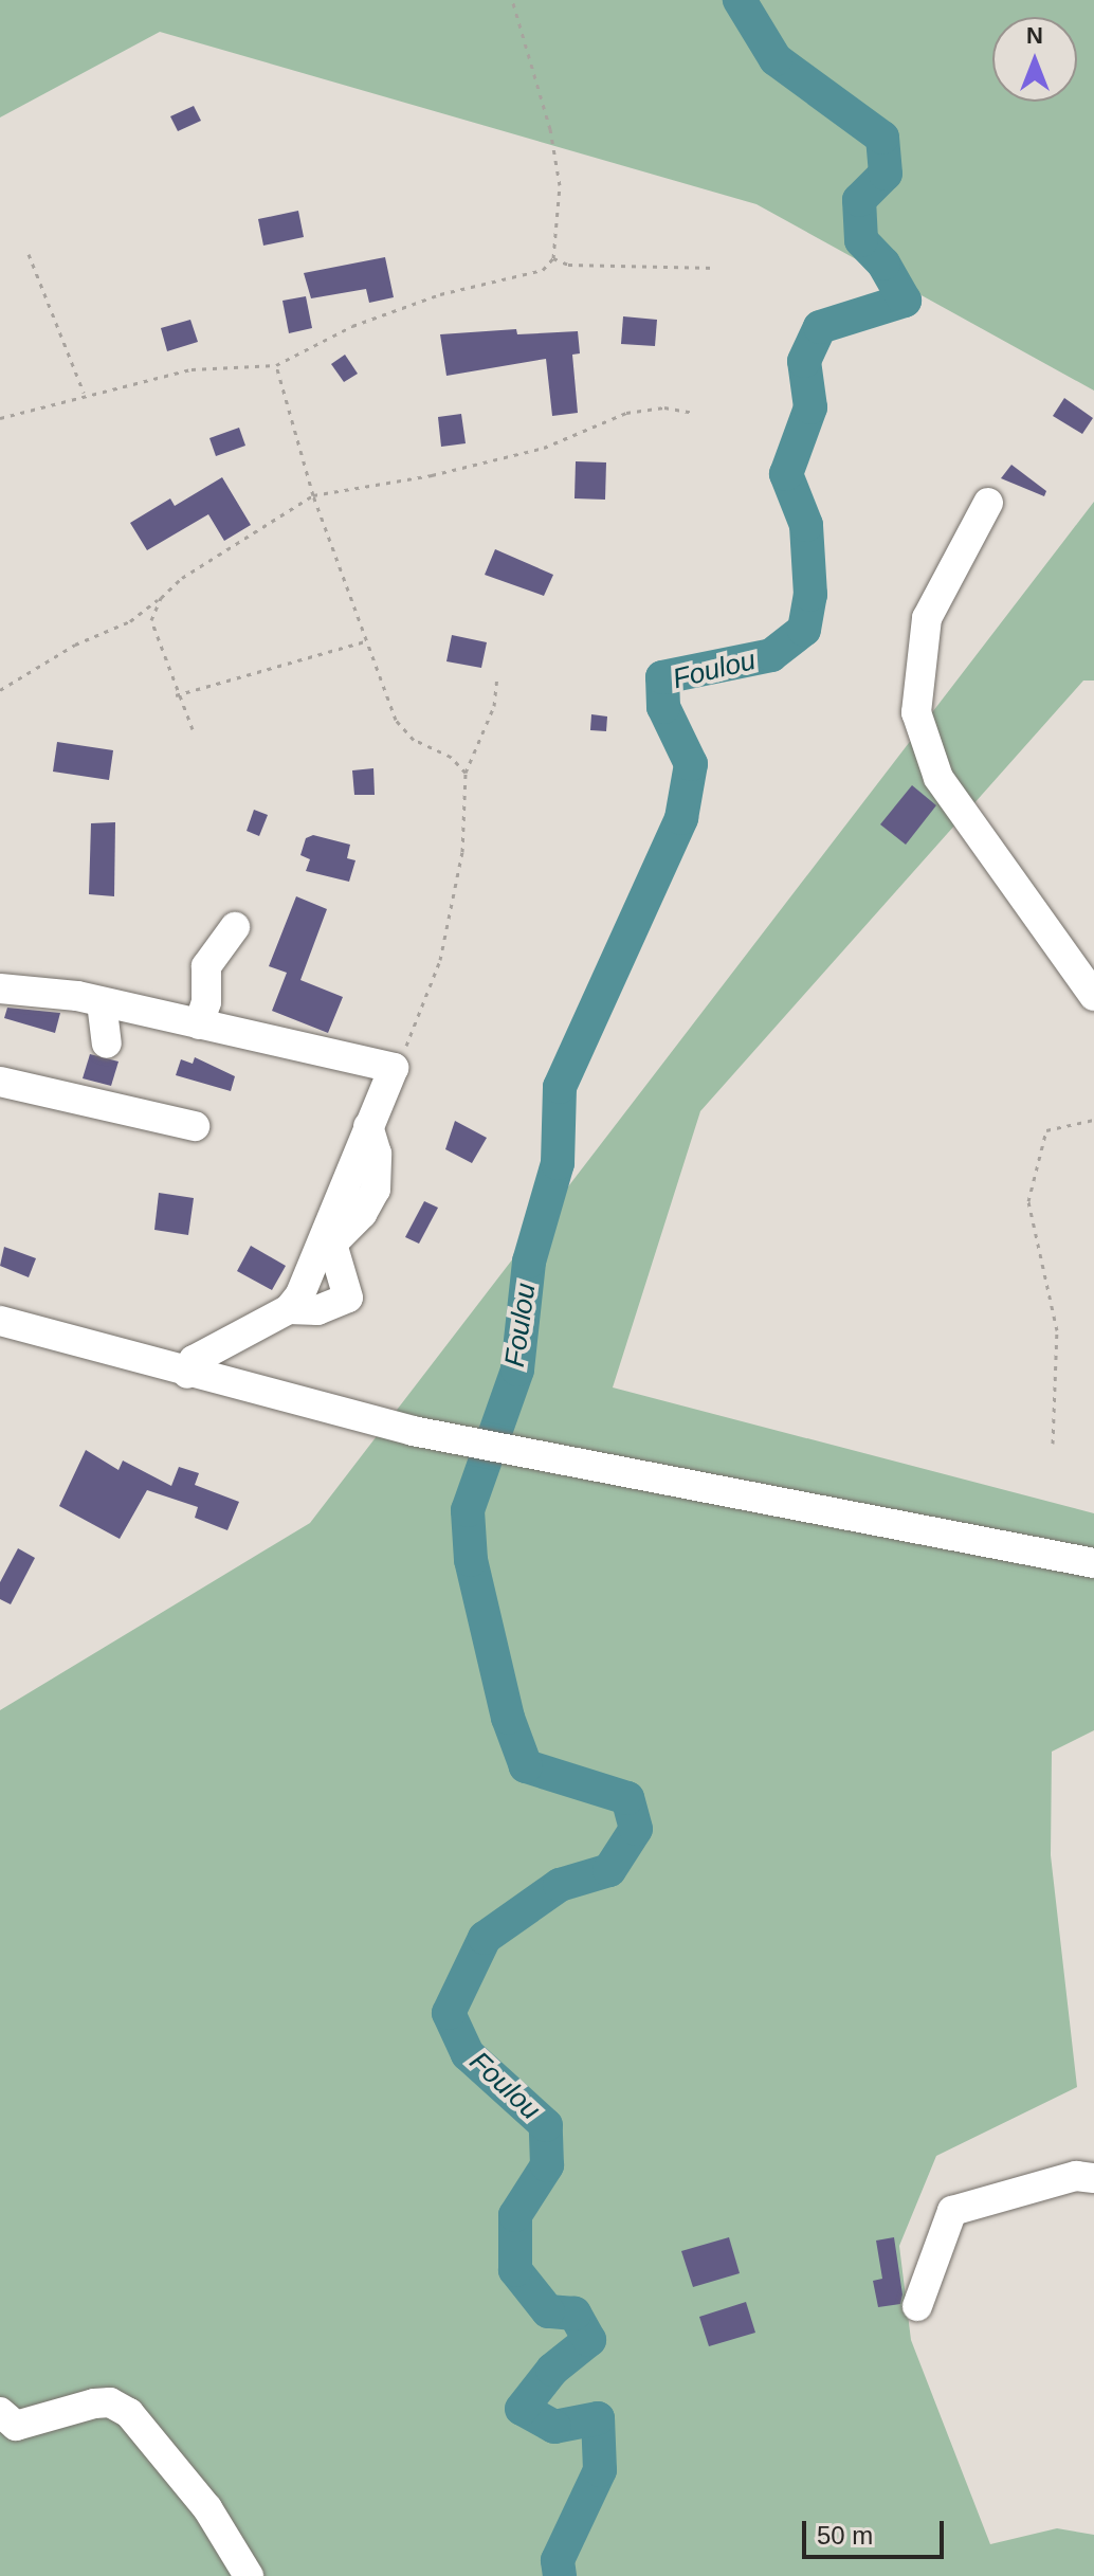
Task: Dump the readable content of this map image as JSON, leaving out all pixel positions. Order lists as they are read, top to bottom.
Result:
{
  "water": ["Foulou"],
  "scale_bar": "50 m",
  "north": "top"
}
